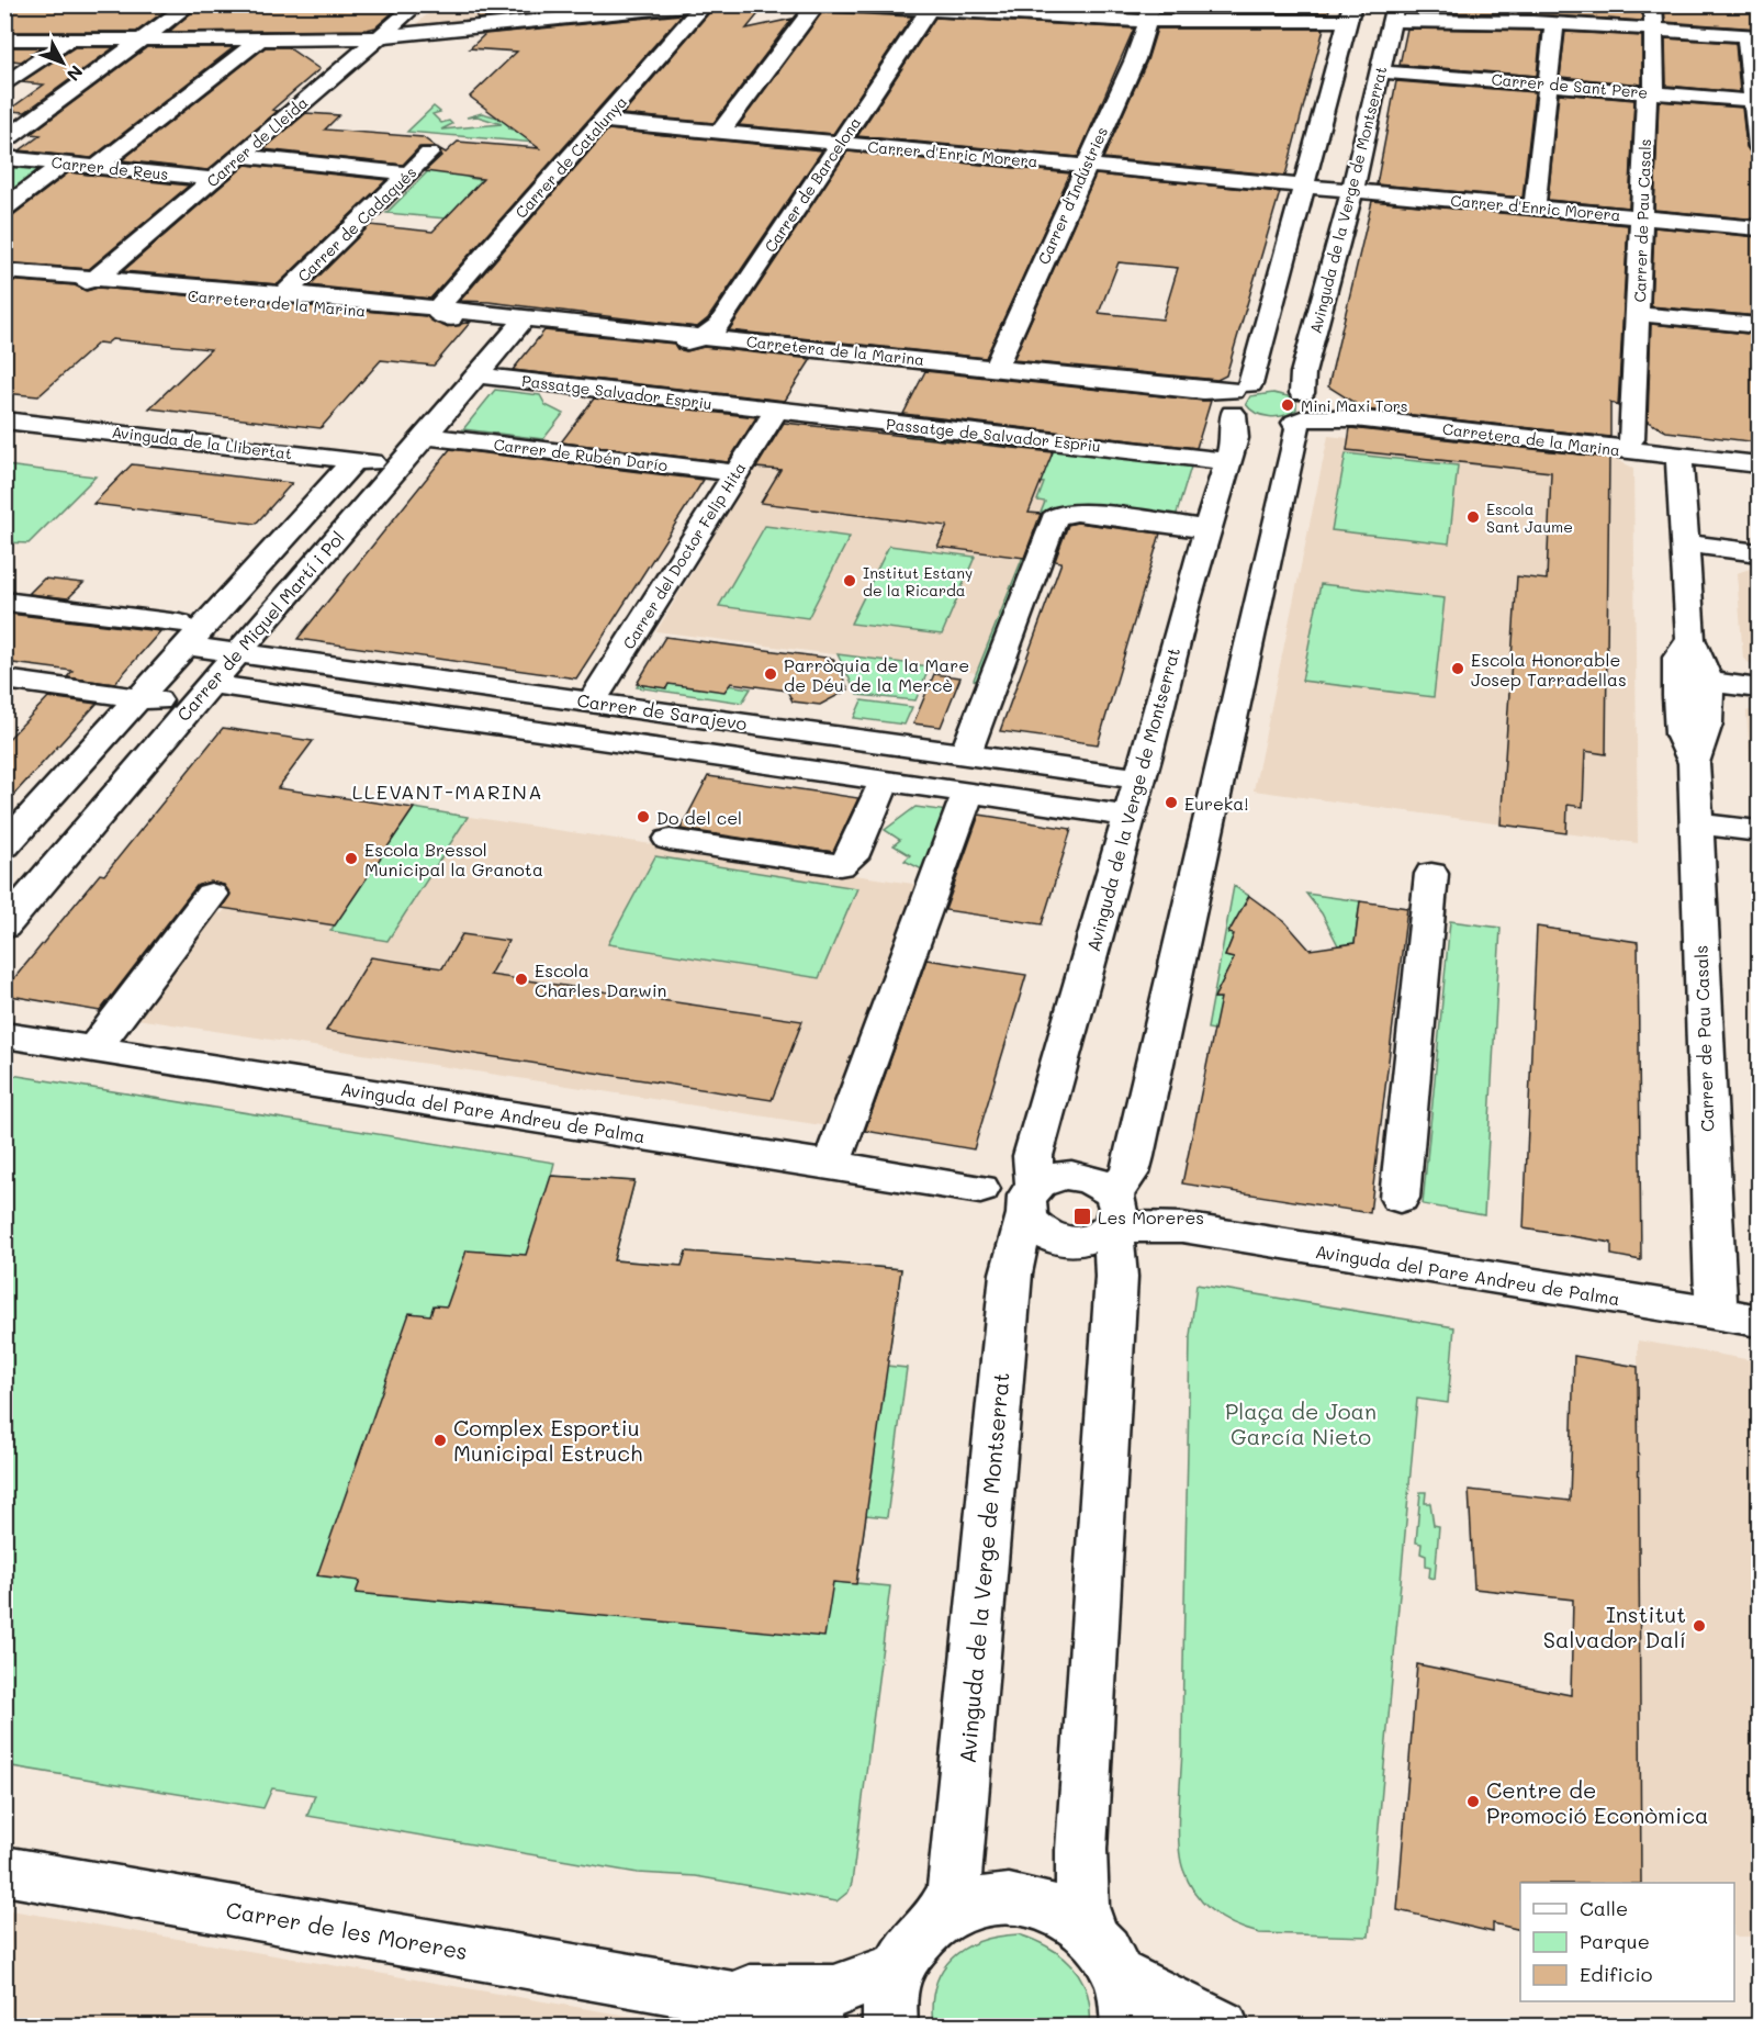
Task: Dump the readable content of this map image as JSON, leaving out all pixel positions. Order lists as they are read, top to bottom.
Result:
{
  "streets": {
    "street": [
      "Carrer de Sant Pere",
      "Carrer de Lleida",
      "Carrer d'Enric Morera",
      "Carrer de Catalunya",
      "Carrer de Reus",
      "Carrer de Barcelona",
      "Carrer d'Indústries",
      "Avinguda de la Verge de Montserrat",
      "Carrer de Pau Casals",
      "Carrer de Cadaqués",
      "Carretera de la Marina",
      "Passatge Salvador Espriu",
      "Passatge de Salvador Espriu",
      "Avinguda de la Llibertat",
      "Carrer de Rubén Darío",
      "Carrer del Doctor Felip Hita",
      "Carrer de Miquel Martí i Pol",
      "Carrer de Sarajevo",
      "Avinguda del Pare Andreu de Palma",
      "Carrer de les Moreres"
    ]
  },
  "crossings": [
    ["Carrer de Sant Pere", "Avinguda de la Verge de Montserrat"],
    ["Carrer de Sant Pere", "Carrer de Pau Casals"],
    ["Carrer de Lleida", "Carrer de Reus"],
    ["Carrer de Lleida", "Carretera de la Marina"],
    ["Carrer d'Enric Morera", "Carrer de Catalunya"],
    ["Carrer d'Enric Morera", "Carrer de Barcelona"],
    ["Carrer d'Enric Morera", "Carrer d'Indústries"],
    ["Carrer d'Enric Morera", "Avinguda de la Verge de Montserrat"],
    ["Carrer d'Enric Morera", "Carrer de Pau Casals"],
    ["Carrer de Catalunya", "Carretera de la Marina"],
    ["Carrer de Barcelona", "Carretera de la Marina"],
    ["Carrer d'Indústries", "Carretera de la Marina"],
    ["Avinguda de la Verge de Montserrat", "Carretera de la Marina"],
    ["Avinguda de la Verge de Montserrat", "Passatge de Salvador Espriu"],
    ["Avinguda de la Verge de Montserrat", "Carrer de Sarajevo"],
    ["Avinguda de la Verge de Montserrat", "Avinguda del Pare Andreu de Palma"],
    ["Carrer de Pau Casals", "Carretera de la Marina"],
    ["Carrer de Pau Casals", "Avinguda del Pare Andreu de Palma"],
    ["Carrer de Cadaqués", "Carretera de la Marina"],
    ["Carretera de la Marina", "Carrer de Miquel Martí i Pol"],
    ["Passatge Salvador Espriu", "Passatge de Salvador Espriu"],
    ["Passatge Salvador Espriu", "Carrer del Doctor Felip Hita"],
    ["Passatge Salvador Espriu", "Carrer de Miquel Martí i Pol"],
    ["Passatge de Salvador Espriu", "Carrer del Doctor Felip Hita"],
    ["Avinguda de la Llibertat", "Carrer de Miquel Martí i Pol"],
    ["Carrer de Rubén Darío", "Carrer del Doctor Felip Hita"],
    ["Carrer de Rubén Darío", "Carrer de Miquel Martí i Pol"],
    ["Carrer del Doctor Felip Hita", "Carrer de Sarajevo"],
    ["Carrer de Miquel Martí i Pol", "Carrer de Sarajevo"]
  ],
  "districts": ["LLEVANT-MARINA"],
  "parks": ["Plaça de Joan García Nieto"],
  "places": {
    "other": [
      "Mini Maxi Tors",
      "Escola Sant Jaume",
      "Institut Estany de la Ricarda",
      "Escola Honorable Josep Tarradellas",
      "Parròquia de la Mare de Déu de la Mercè",
      "Eureka!",
      "Do del cel",
      "Escola Bressol Municipal la Granota",
      "Escola Charles Darwin",
      "Complex Esportiu Municipal Estruch",
      "Institut Salvador Dalí",
      "Centre de Promoció Econòmica"
    ],
    "transit": ["Les Moreres"]
  },
  "legend": ["Calle", "Parque", "Edificio"],
  "north": "bottom right"
}
